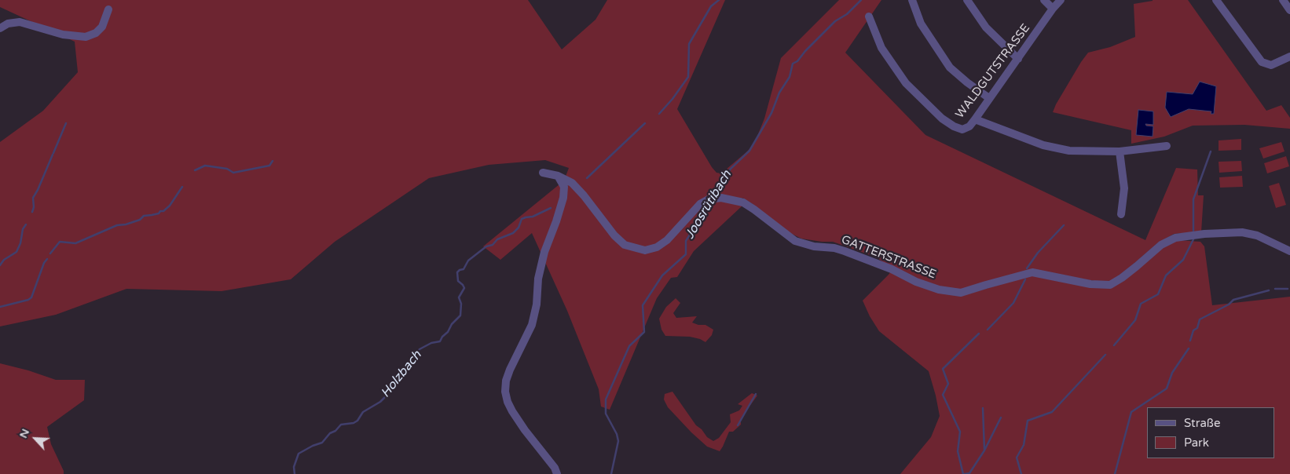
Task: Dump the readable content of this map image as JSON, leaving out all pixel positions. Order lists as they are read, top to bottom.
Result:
{
  "streets": {
    "street": ["WALDGUTSTRASSE", "GATTERSTRASSE"]
  },
  "water": ["Joosrütibach", "Holzbach"],
  "legend": ["Straße", "Park"],
  "north": "top left"
}
